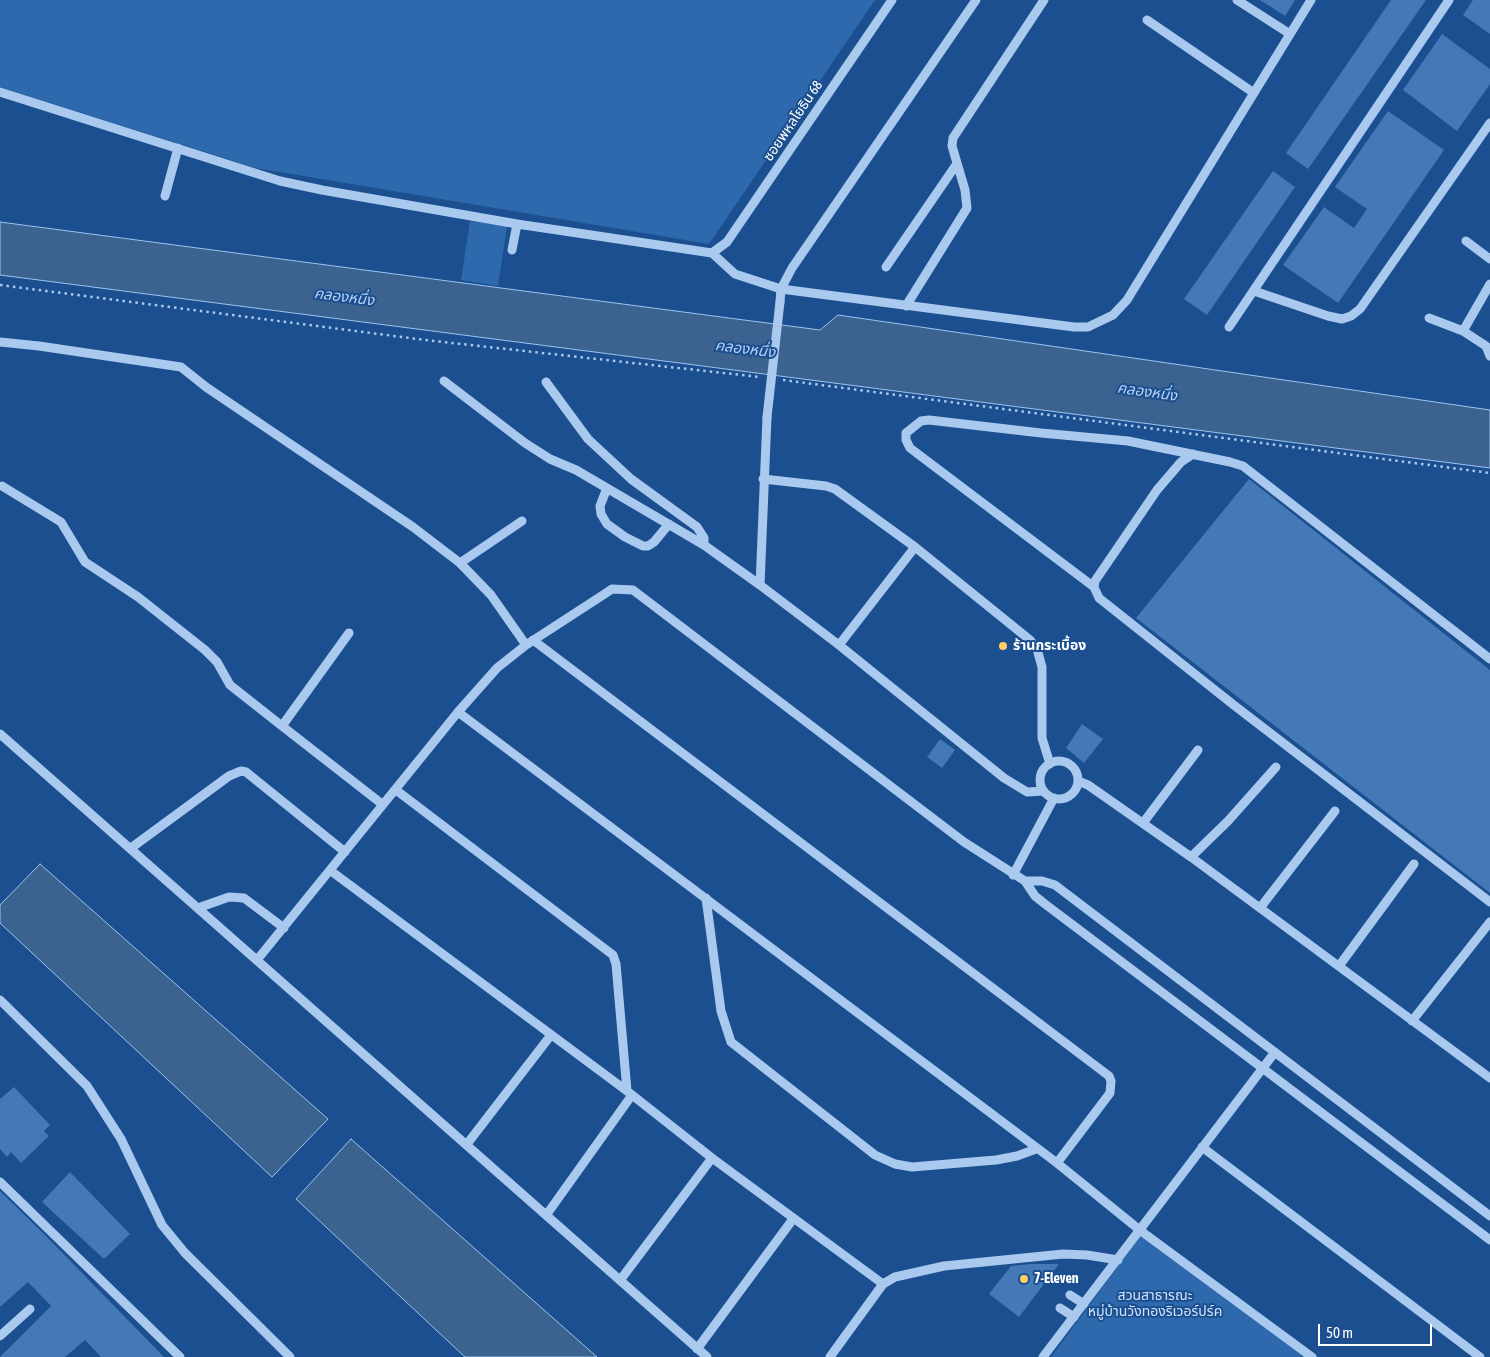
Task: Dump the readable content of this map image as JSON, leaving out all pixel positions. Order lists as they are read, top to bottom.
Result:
{
  "streets": {
    "street": ["ซอยพหลโยธิน 68"]
  },
  "water": ["คลองหนึ่ง"],
  "parks": ["สวนสาธารณะ หมู่บ้านวังทองริเวอร์ปร์ค"],
  "places": ["ร้านกระเบื้อง", "7-Eleven"],
  "scale_bar": "50 m"
}
